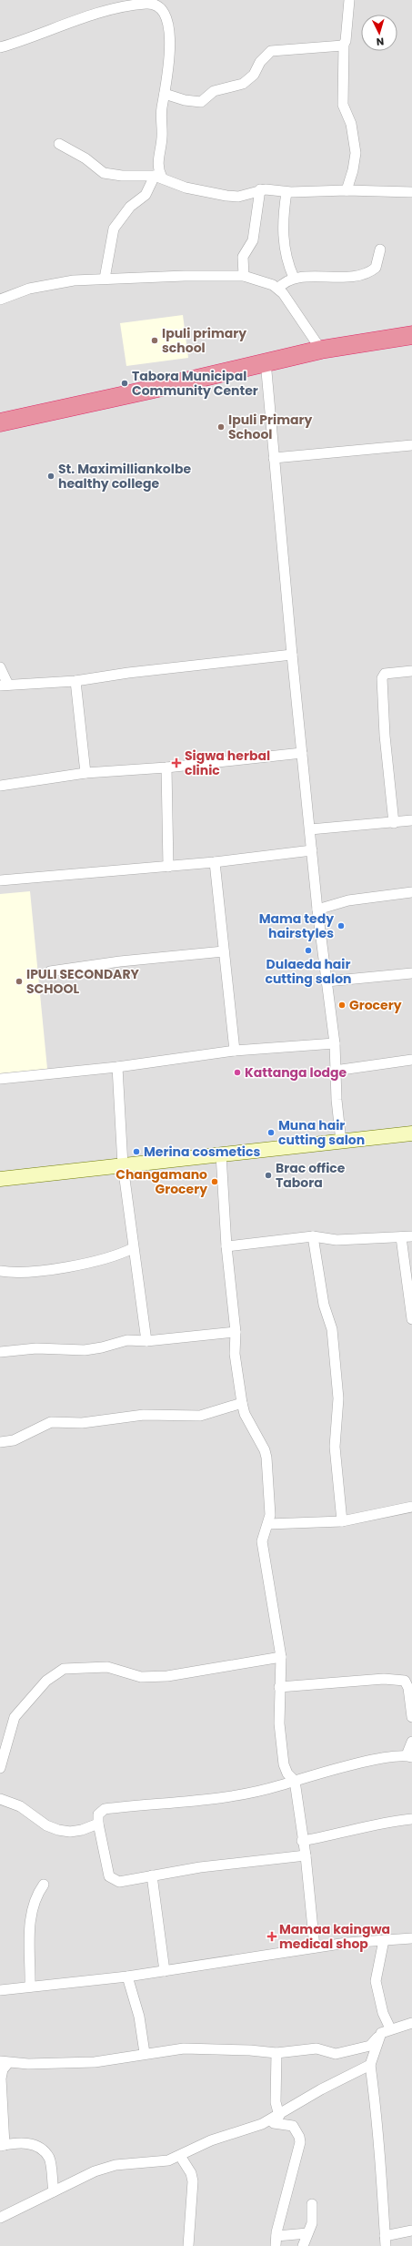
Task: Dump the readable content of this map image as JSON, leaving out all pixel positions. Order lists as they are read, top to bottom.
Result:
{
  "places": {
    "other": [
      "Ipuli primary school",
      "Tabora Municipal Community Center",
      "Ipuli Primary School",
      "St. Maximilliankolbe healthy college",
      "Mama tedy hairstyles",
      "Dulaeda hair cutting salon",
      "IPULI SECONDARY SCHOOL",
      "Grocery",
      "Kattanga lodge",
      "Muna hair cutting salon",
      "Merina cosmetics",
      "Brac office Tabora",
      "Changamano Grocery"
    ],
    "health": ["Sigwa herbal clinic", "Mamaa kaingwa medical shop"]
  },
  "north": "bottom"
}
